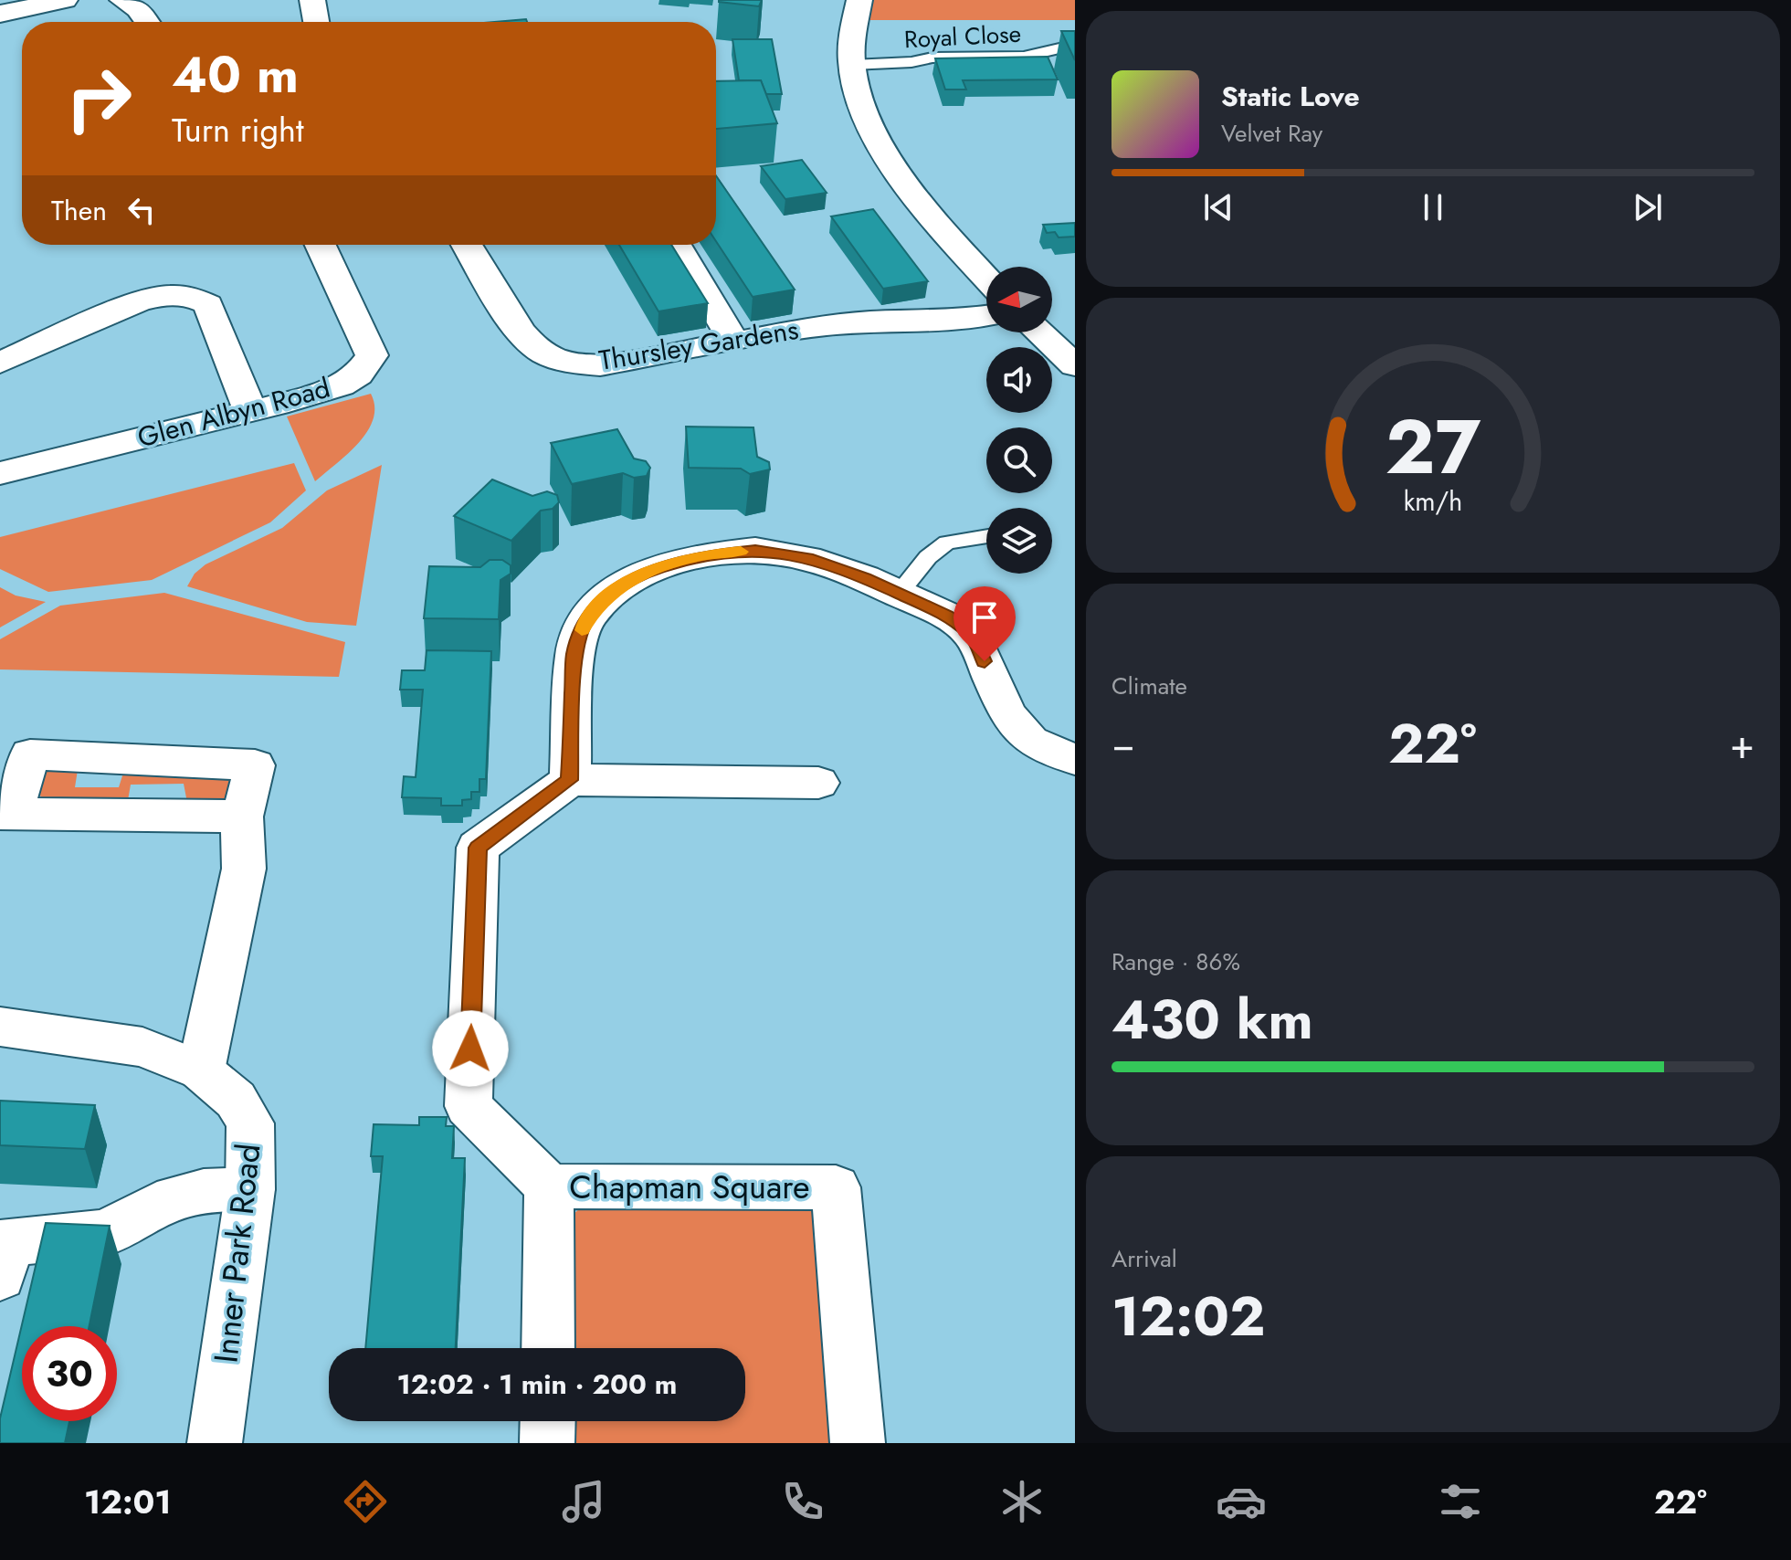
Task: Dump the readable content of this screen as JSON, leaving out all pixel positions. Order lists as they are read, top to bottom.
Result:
{
  "streets": {
    "street": [
      "Thursley Gardens",
      "Glen Albyn Road",
      "Chapman Square",
      "Inner Park Road"
    ],
    "lane": ["Royal Close"]
  },
  "north": "left",
  "page": {
    "turn": ["40 m", "Turn right"],
    "song": ["Static Love", "Velvet Ray"],
    "then": "Then",
    "tile": [
      "Climate",
      ["Range · 86%", "430 km"],
      ["Arrival", "12:02"]
    ],
    "heat": ["−", "22°", "+"],
    "limit": "30",
    "trip": "12:02 · 1 min · 200 m",
    "tabs": ["12:01", "22°"],
    "gauge": ["27", "km/h"]
  }
}
